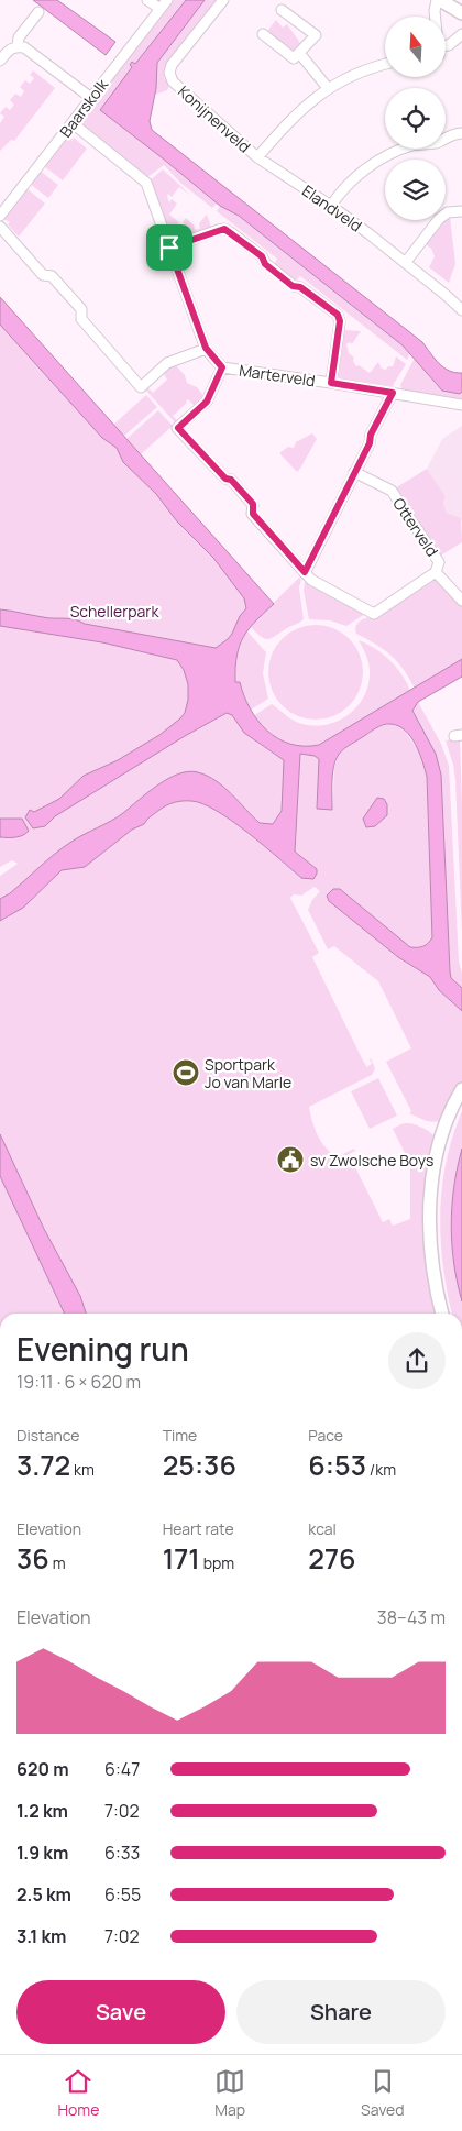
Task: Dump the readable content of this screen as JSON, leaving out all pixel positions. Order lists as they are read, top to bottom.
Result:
{
  "streets": {
    "street": [
      "Baarskolk",
      "Konijnenveld",
      "Elandveld",
      "Marterveld",
      "Otterveld"
    ]
  },
  "crossings": [
    ["Baarskolk", "Marterveld"],
    ["Konijnenveld", "Elandveld"]
  ],
  "parks": ["Schellerpark"],
  "places": {
    "sports": ["Sportpark Jo van Marle"],
    "public building": ["sv Zwolsche Boys"]
  },
  "north": "top",
  "page": {
    "heading": ["Evening run", "19:11 · 6 × 620 m"],
    "stats": [
      ["Distance", "3.72 km"],
      ["Time", "25:36"],
      ["Pace", "6:53 /km"],
      ["Elevation", "36 m"],
      ["Heart rate", "171 bpm"],
      ["kcal", "276"]
    ],
    "chart": ["Elevation", "38–43 m"],
    "list": [
      {
        "name": "620 m",
        "note": "6:47"
      },
      {
        "name": "1.2 km",
        "note": "7:02"
      },
      {
        "name": "1.9 km",
        "note": "6:33"
      },
      {
        "name": "2.5 km",
        "note": "6:55"
      },
      {
        "name": "3.1 km",
        "note": "7:02"
      }
    ],
    "buttons": ["Save", "Share"],
    "tabs": ["Home", "Map", "Saved"]
  }
}
